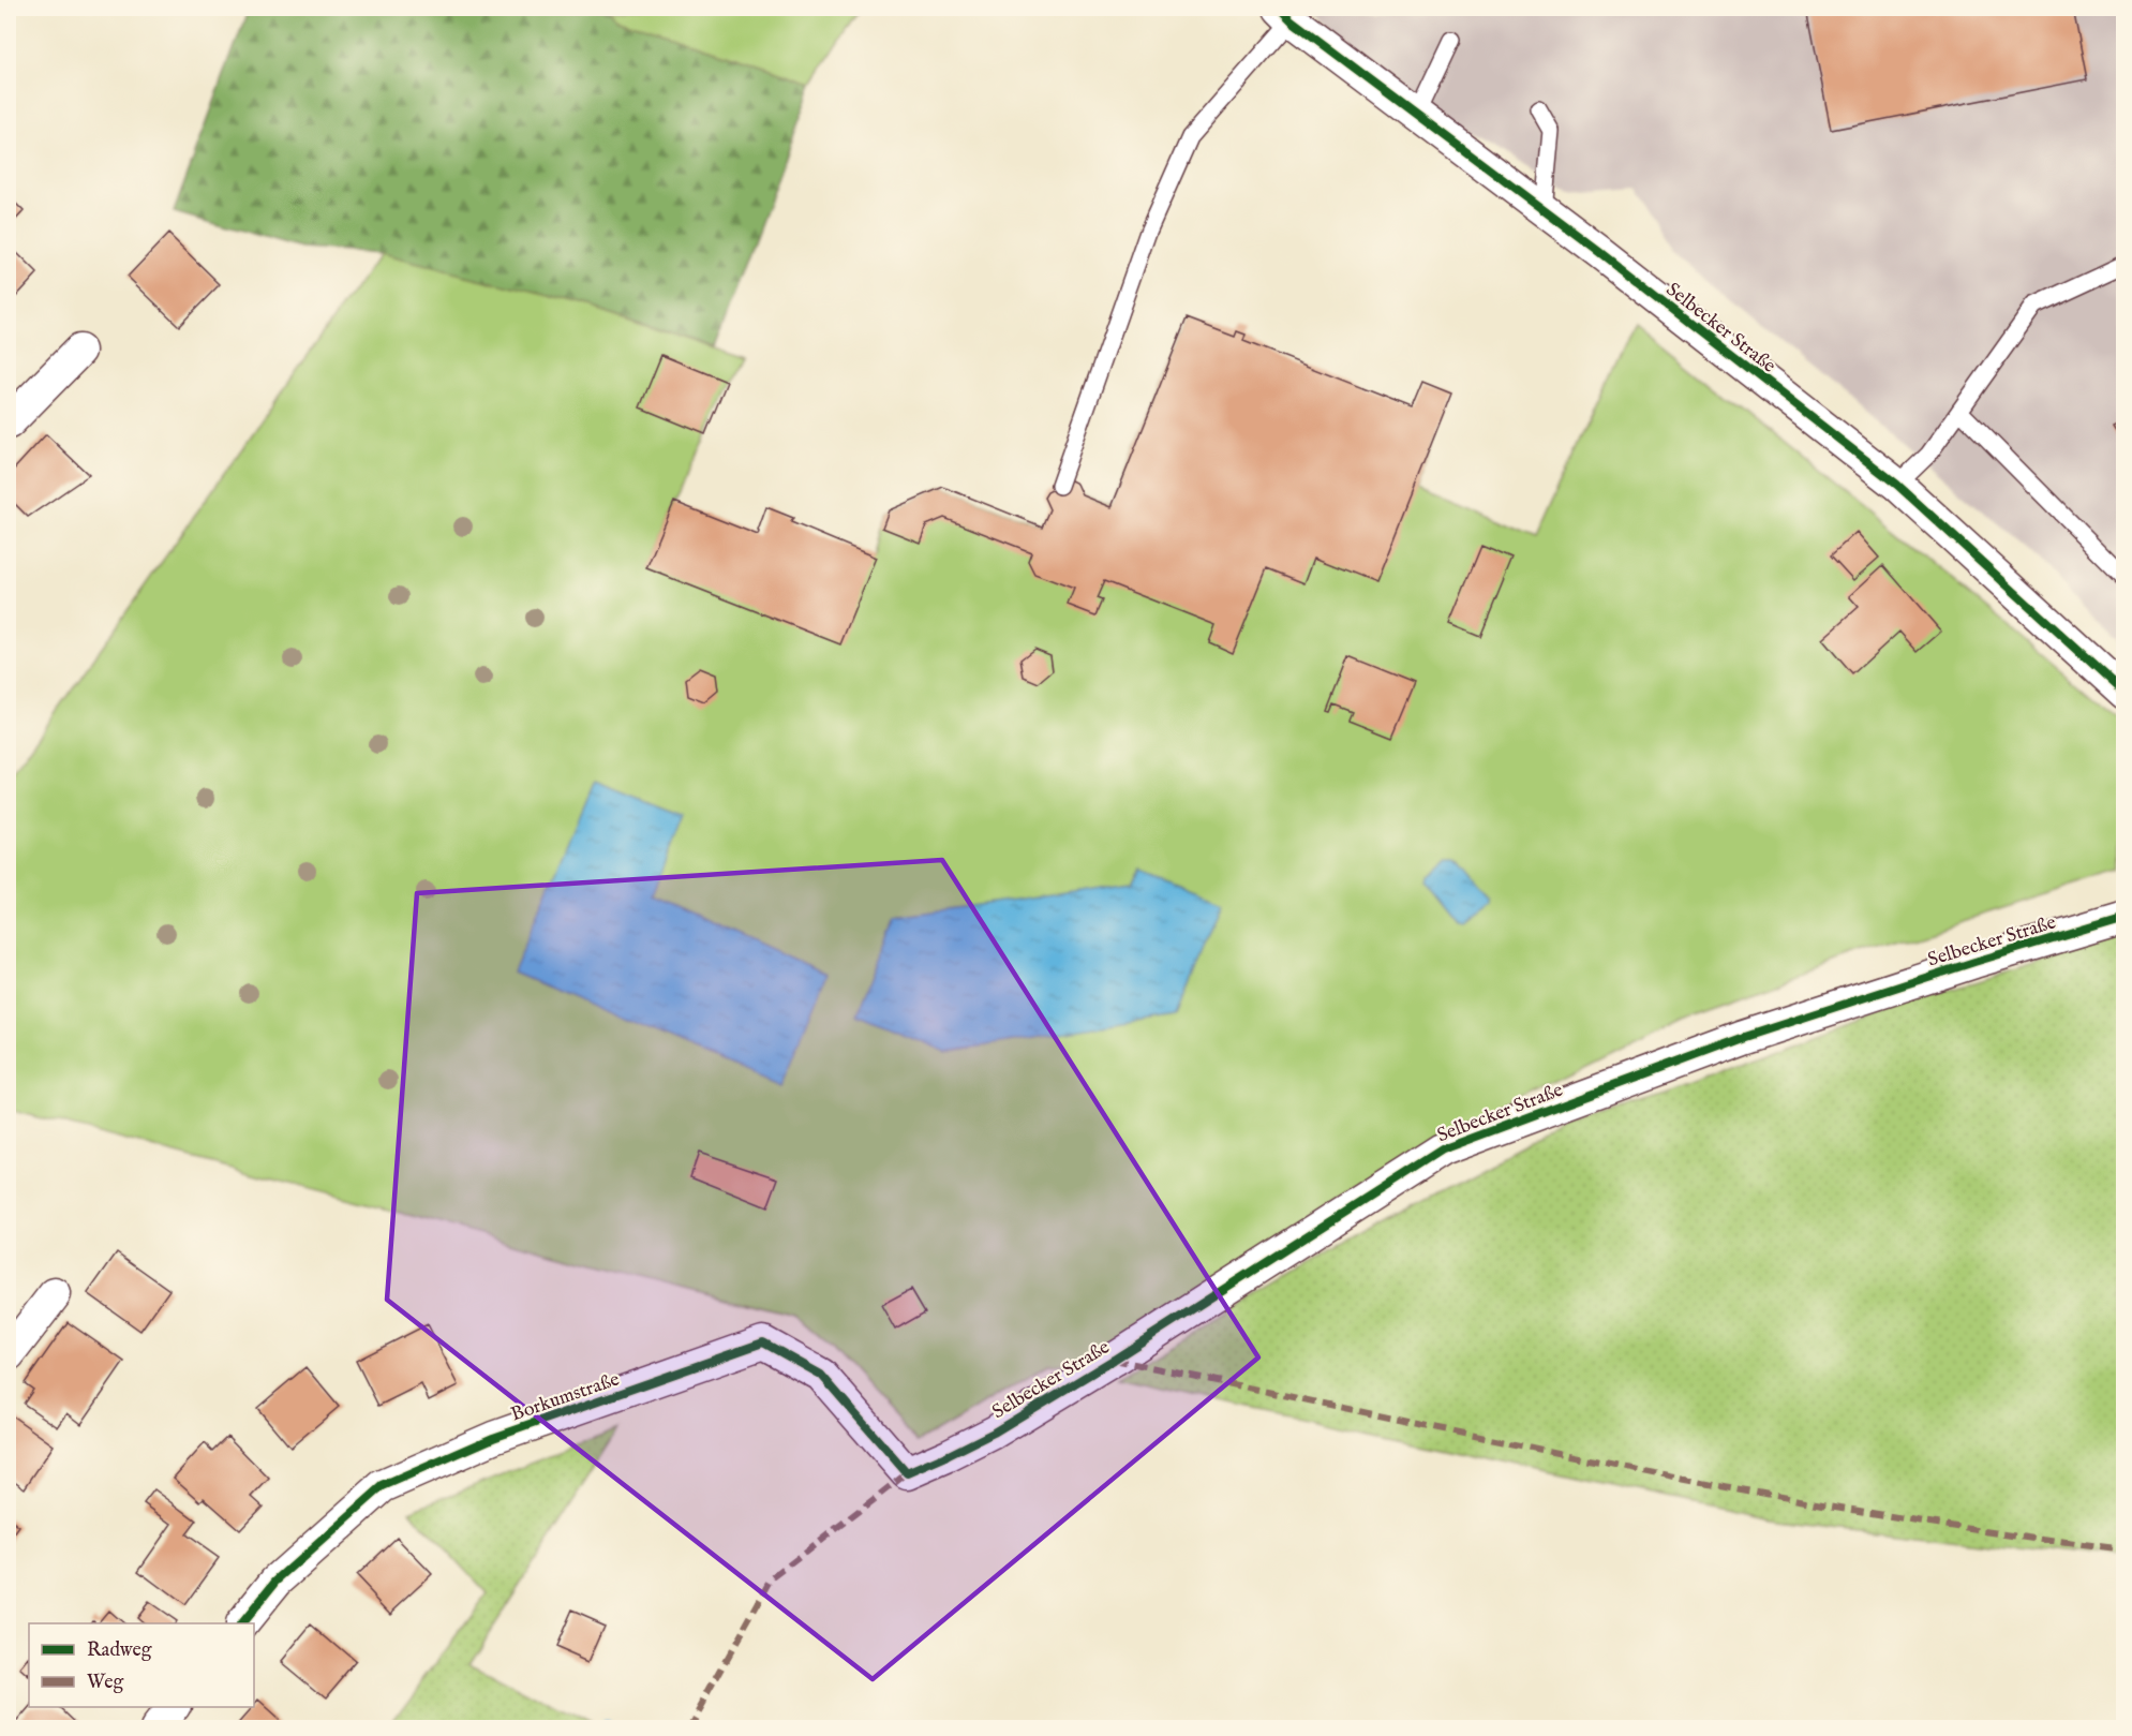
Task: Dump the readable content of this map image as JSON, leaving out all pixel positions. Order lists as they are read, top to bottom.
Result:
{
  "streets": {
    "street": ["Selbecker Straße", "Borkumstraße"]
  },
  "crossings": [
    ["Selbecker Straße", "Borkumstraße"]
  ],
  "legend": ["Radweg", "Weg"]
}
